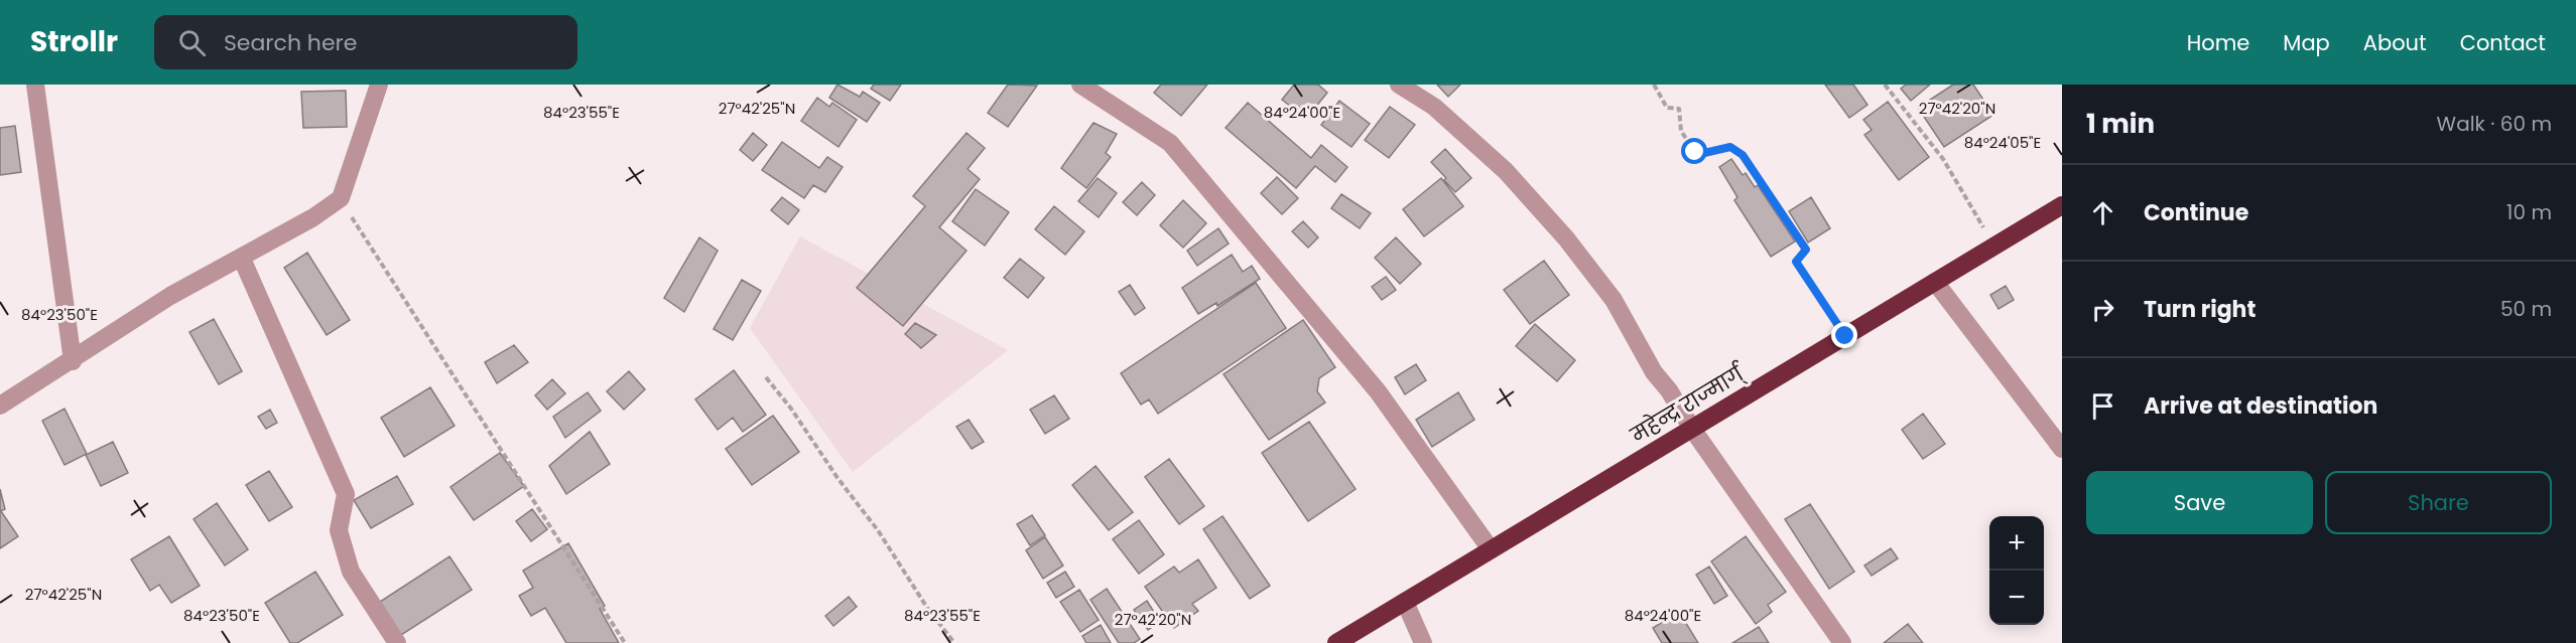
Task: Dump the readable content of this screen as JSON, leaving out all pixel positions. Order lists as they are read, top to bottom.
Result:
{
  "streets": {
    "highway": ["महेन्द्र राज्मार्ग्"]
  },
  "page": {
    "header": "Strollr",
    "search": "Search here",
    "nav": [
      "Home",
      "Map",
      "About",
      "Contact"
    ],
    "heading": ["1 min", "Walk · 60 m"],
    "list": [
      ["Continue", "10 m"],
      ["Turn right", "50 m"],
      "Arrive at destination"
    ],
    "buttons": ["Save", "Share"],
    "map_buttons": ["+", "−"]
  },
  "coordinates": [
    "27°42'25\"N",
    "27°42'20\"N",
    "84°23'55\"E",
    "84°24'00\"E",
    "84°24'05\"E",
    "84°23'50\"E"
  ]
}
